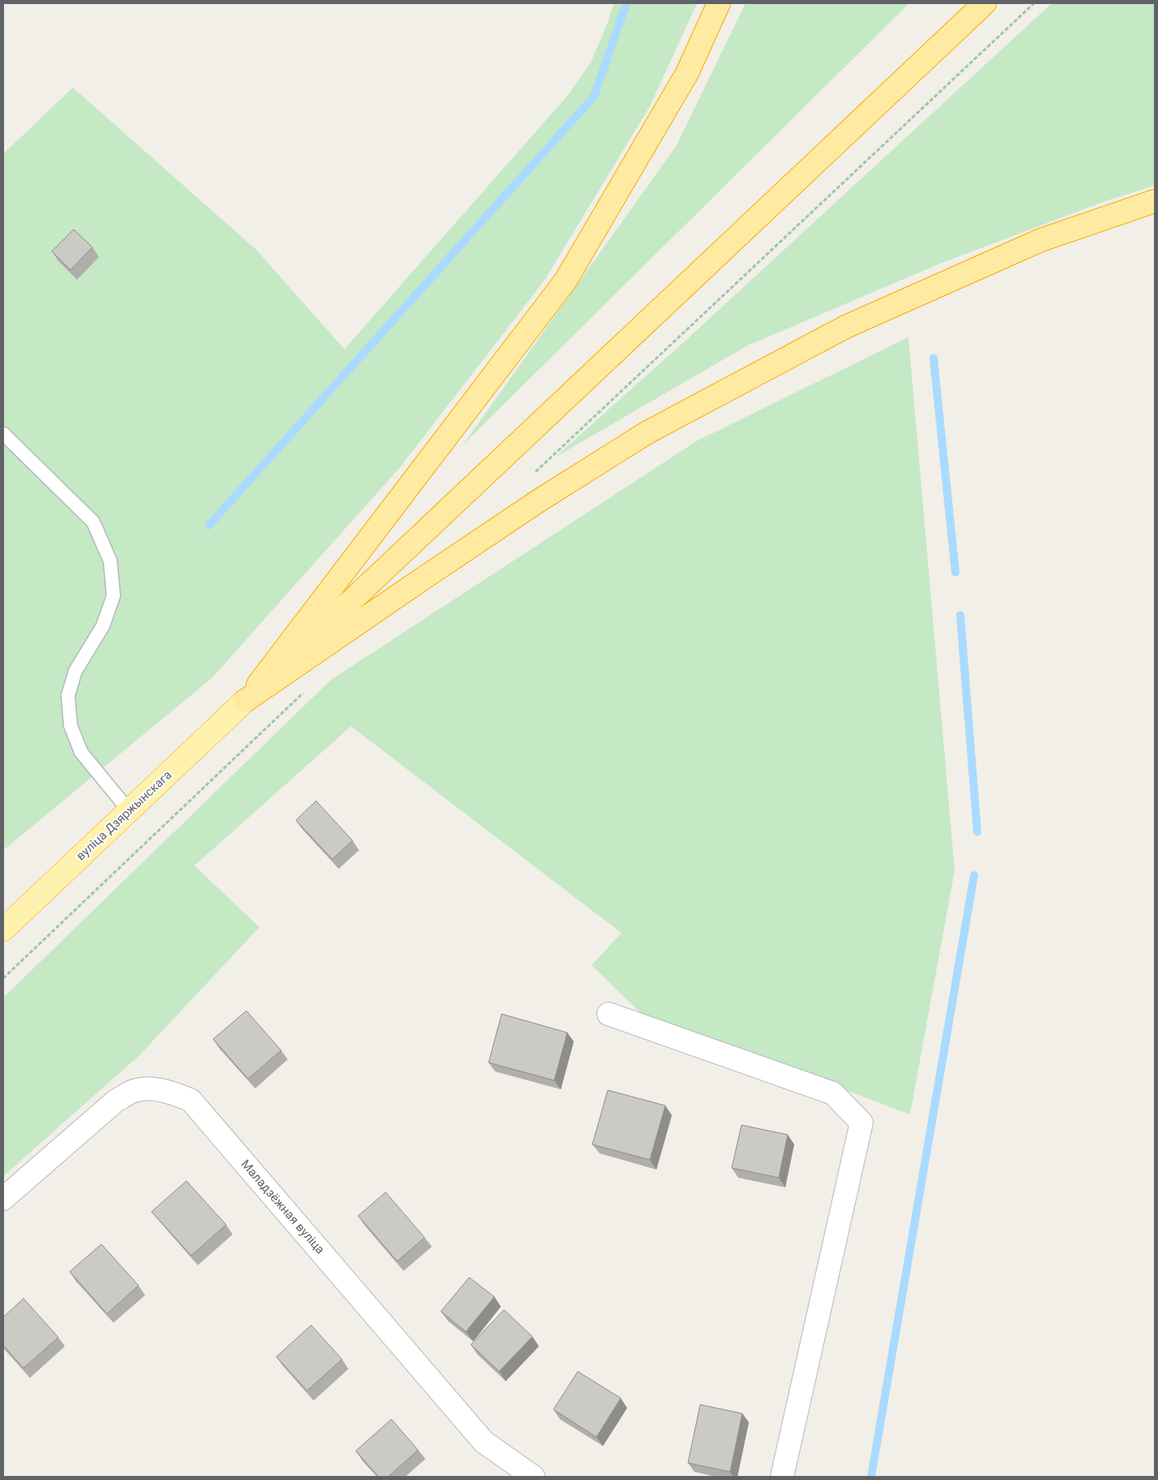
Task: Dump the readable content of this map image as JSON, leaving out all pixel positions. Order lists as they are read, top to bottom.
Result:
{
  "streets": {
    "main road": ["вуліца Дзяржынскага"],
    "street": ["Маладзёжная вуліца"]
  }
}
